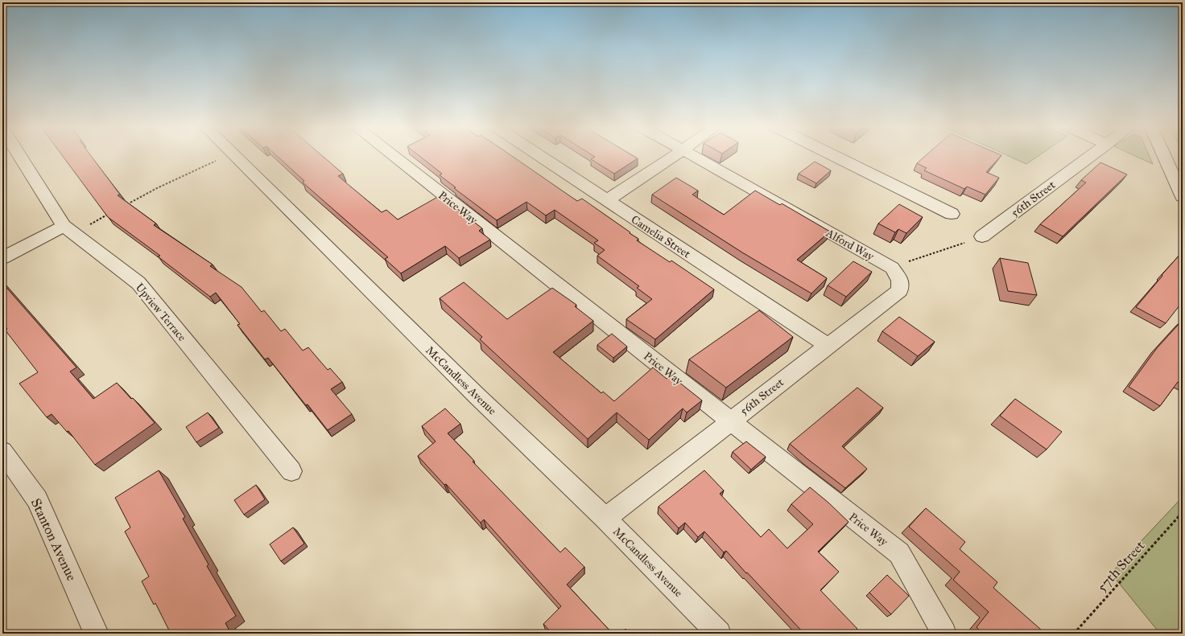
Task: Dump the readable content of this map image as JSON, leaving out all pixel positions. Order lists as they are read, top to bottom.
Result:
{
  "streets": {
    "street": [
      "56th Street",
      "Price Way",
      "Camelia Street",
      "Alford Way",
      "Upview Terrace",
      "McCandless Avenue",
      "Stanton Avenue"
    ],
    "path": ["57th Street"]
  },
  "crossings": [
    ["56th Street", "Price Way"],
    ["56th Street", "Camelia Street"],
    ["56th Street", "Alford Way"],
    ["56th Street", "McCandless Avenue"]
  ]
}
